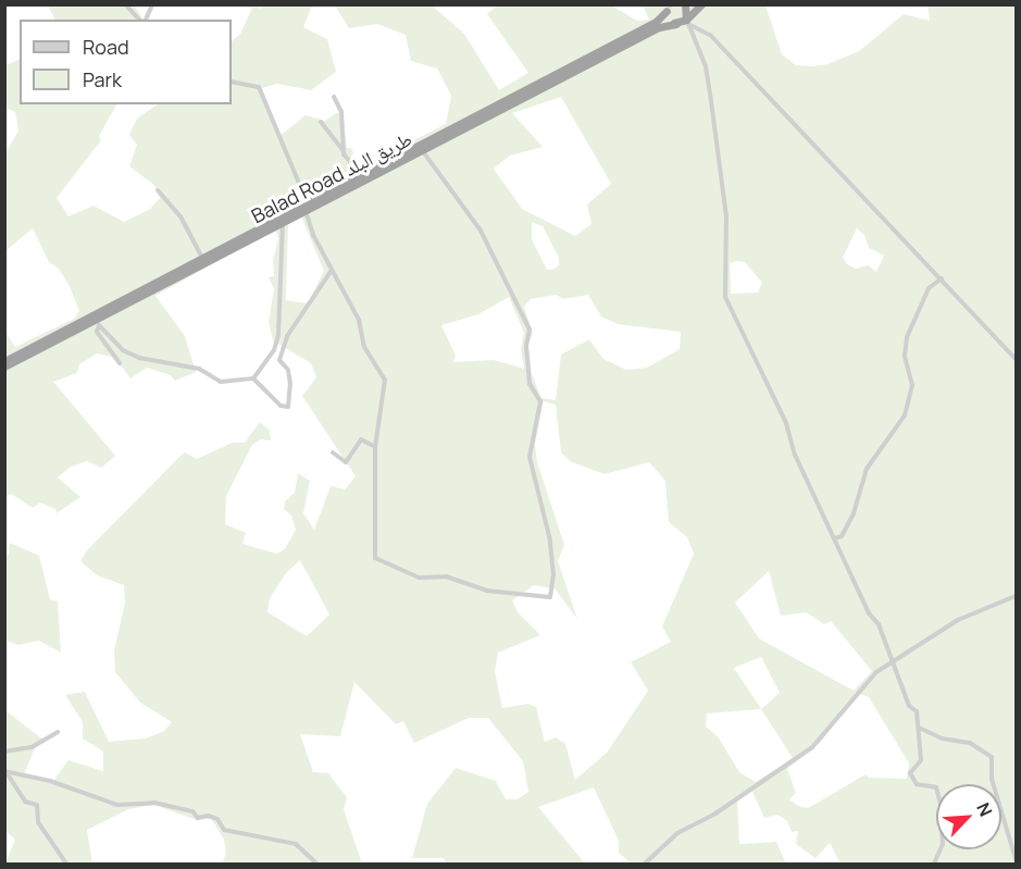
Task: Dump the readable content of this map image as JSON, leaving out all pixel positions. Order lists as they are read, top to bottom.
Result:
{
  "streets": {
    "highway": ["Balad Road طريق البلد"]
  },
  "legend": ["Road", "Park"],
  "north": "top right"
}
